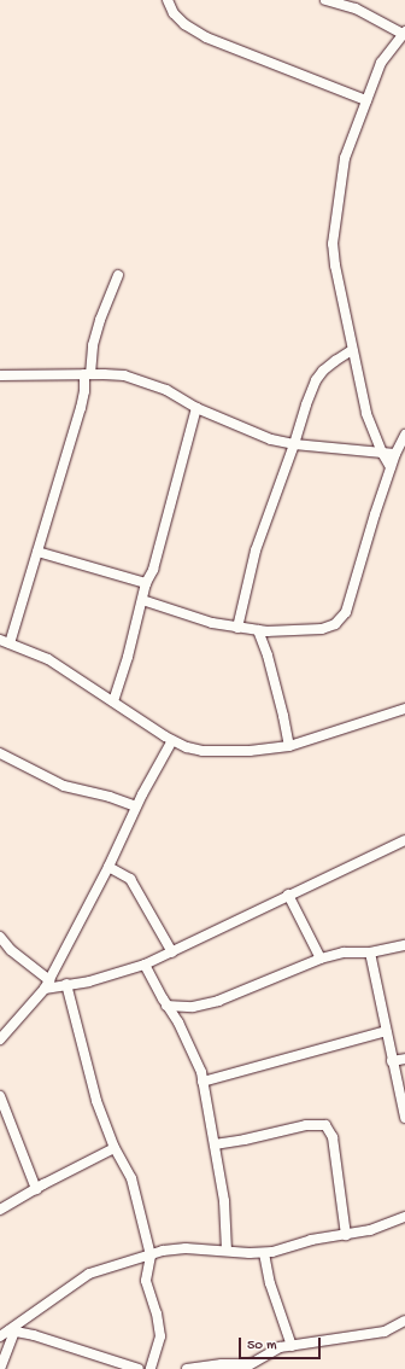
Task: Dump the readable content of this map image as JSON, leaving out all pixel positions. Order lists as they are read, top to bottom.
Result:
{
  "scale_bar": "50 m"
}
